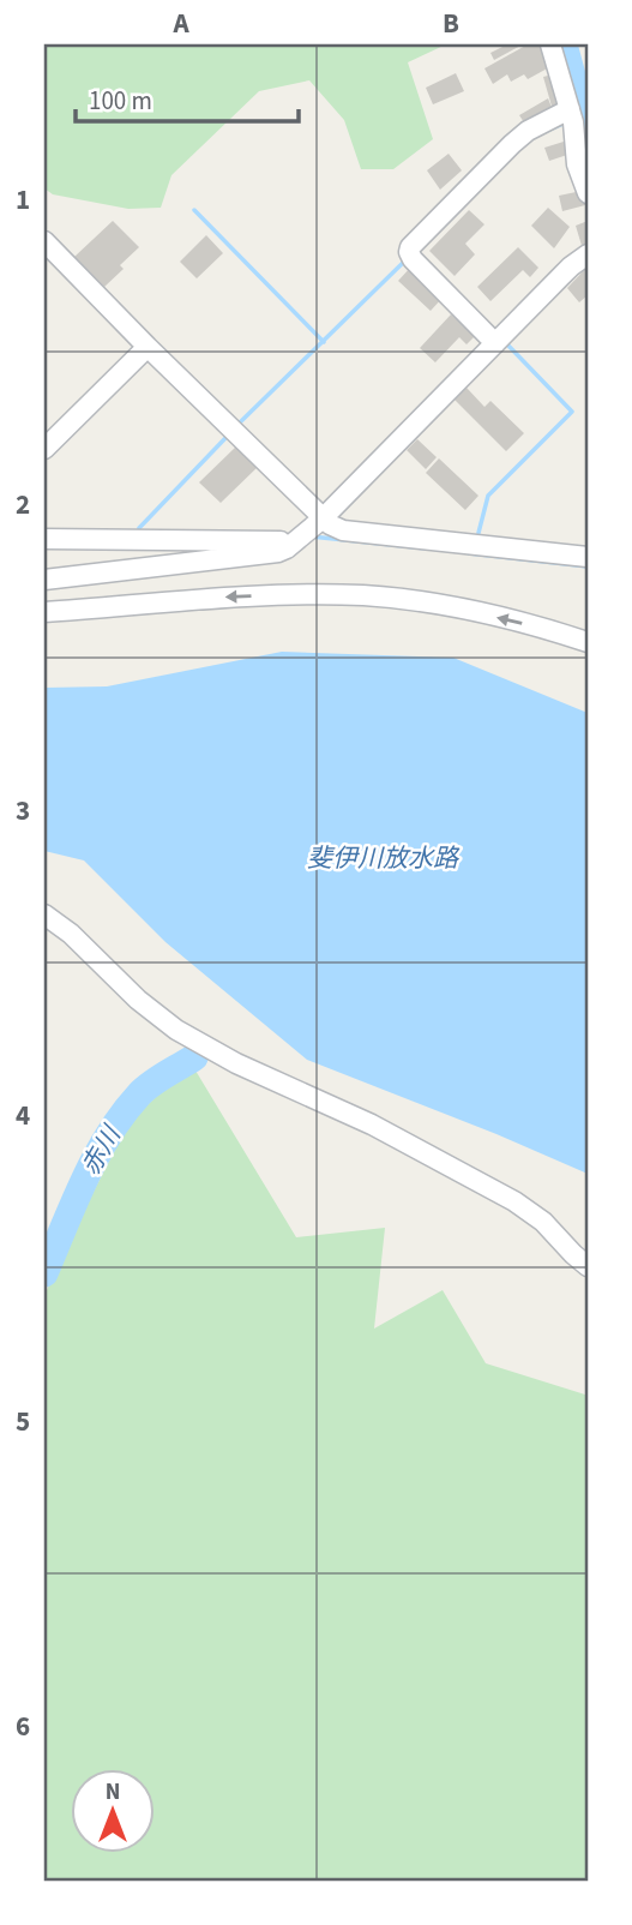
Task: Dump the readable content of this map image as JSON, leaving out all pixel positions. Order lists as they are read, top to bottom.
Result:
{
  "water": ["斐伊川放水路", "赤川"],
  "scale_bar": "100 m",
  "north": "top",
  "grid": {
    "columns": ["A", "B"],
    "rows": [
      "1",
      "2",
      "3",
      "4",
      "5",
      "6"
    ]
  }
}
